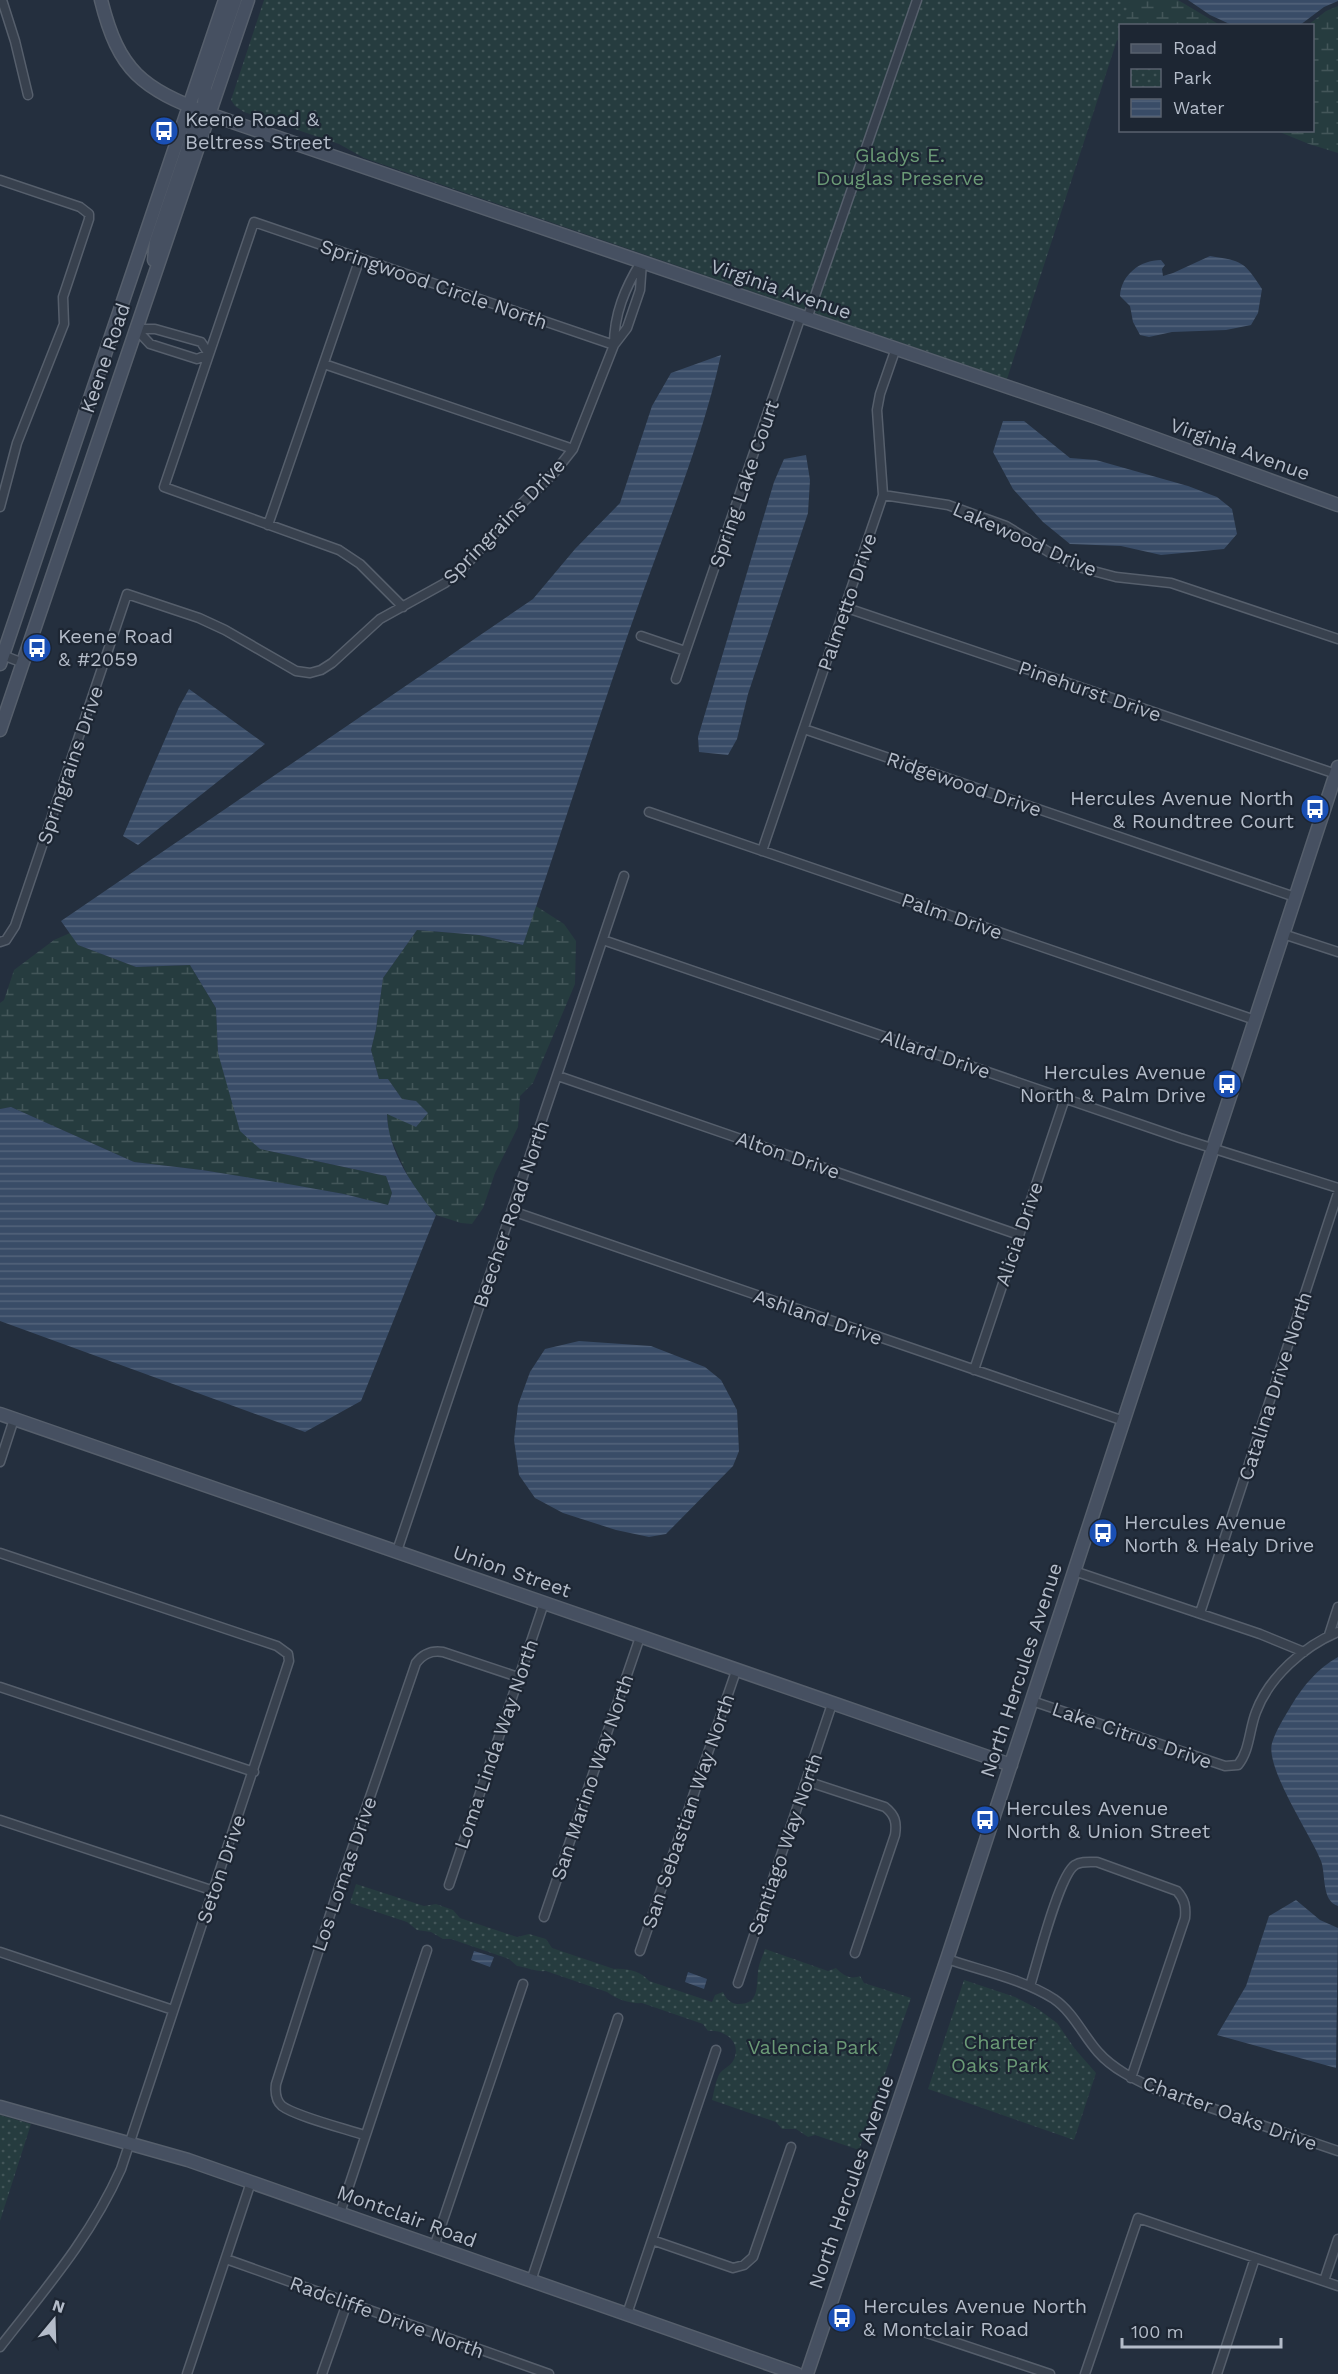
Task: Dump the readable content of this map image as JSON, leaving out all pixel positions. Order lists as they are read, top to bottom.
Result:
{
  "streets": {
    "street": [
      "Springwood Circle North",
      "Virginia Avenue",
      "Keene Road",
      "Spring Lake Court",
      "Springrains Drive",
      "Lakewood Drive",
      "Palmetto Drive",
      "Pinehurst Drive",
      "Ridgewood Drive",
      "Palm Drive",
      "Allard Drive",
      "Alton Drive",
      "Beecher Road North",
      "Alicia Drive",
      "Ashland Drive",
      "Catalina Drive North",
      "Union Street",
      "North Hercules Avenue",
      "Lake Citrus Drive",
      "Loma Linda Way North",
      "San Marino Way North",
      "San Sebastian Way North",
      "Santiago Way North",
      "Seton Drive",
      "Los Lomas Drive",
      "Charter Oaks Drive",
      "Montclair Road",
      "Radcliffe Drive North"
    ]
  },
  "crossings": [
    ["Springwood Circle North", "Springrains Drive"],
    ["Virginia Avenue", "Keene Road"],
    ["Virginia Avenue", "Spring Lake Court"],
    ["Virginia Avenue", "Springrains Drive"],
    ["Virginia Avenue", "Palmetto Drive"],
    ["Lakewood Drive", "Palmetto Drive"],
    ["Palmetto Drive", "Pinehurst Drive"],
    ["Palmetto Drive", "Ridgewood Drive"],
    ["Palmetto Drive", "Palm Drive"],
    ["Pinehurst Drive", "North Hercules Avenue"],
    ["Ridgewood Drive", "North Hercules Avenue"],
    ["Palm Drive", "North Hercules Avenue"],
    ["Allard Drive", "Beecher Road North"],
    ["Allard Drive", "Alicia Drive"],
    ["Allard Drive", "North Hercules Avenue"],
    ["Alton Drive", "Beecher Road North"],
    ["Alton Drive", "Alicia Drive"],
    ["Beecher Road North", "Ashland Drive"],
    ["Beecher Road North", "Union Street"],
    ["Alicia Drive", "Ashland Drive"],
    ["Ashland Drive", "North Hercules Avenue"],
    ["Union Street", "North Hercules Avenue"],
    ["Union Street", "Loma Linda Way North"],
    ["Union Street", "San Marino Way North"],
    ["Union Street", "San Sebastian Way North"],
    ["Union Street", "Santiago Way North"],
    ["North Hercules Avenue", "Lake Citrus Drive"],
    ["North Hercules Avenue", "Charter Oaks Drive"],
    ["Loma Linda Way North", "Los Lomas Drive"],
    ["Seton Drive", "Montclair Road"]
  ],
  "parks": ["Gladys E. Douglas Preserve", "Charter Oaks Park", "Valencia Park"],
  "places": {
    "bus stop": [
      "Keene Road & Beltress Street",
      "Keene Road & #2059",
      "Hercules Avenue North & Roundtree Court",
      "Hercules Avenue North & Palm Drive",
      "Hercules Avenue North & Healy Drive",
      "Hercules Avenue North & Union Street",
      "Hercules Avenue North & Montclair Road"
    ]
  },
  "legend": ["Road", "Park", "Water"],
  "scale_bar": "100 m",
  "north": "top"
}
